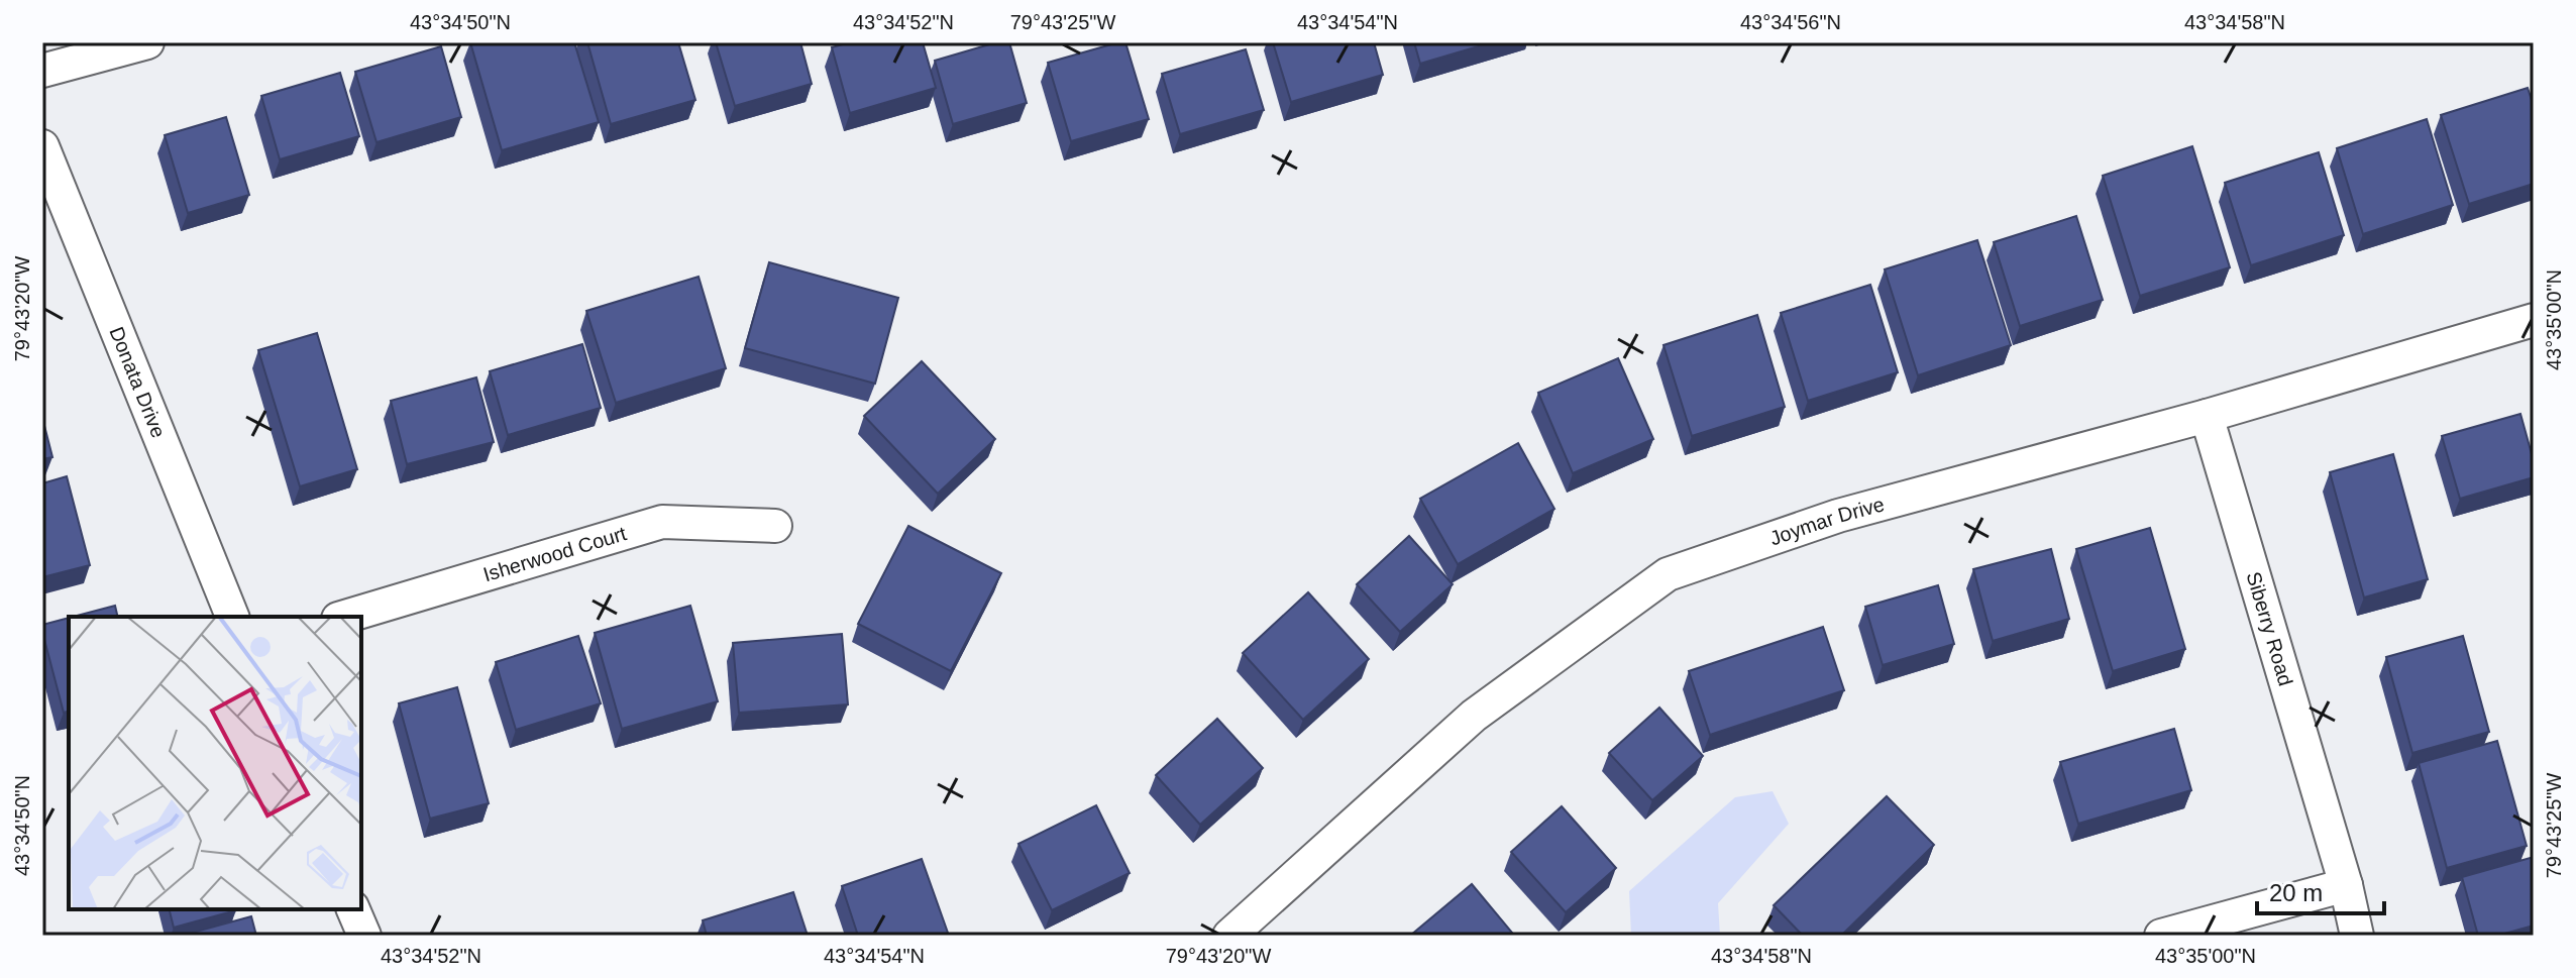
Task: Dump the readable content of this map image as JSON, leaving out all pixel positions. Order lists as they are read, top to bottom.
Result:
{
  "streets": {
    "street": [
      "Donata Drive",
      "Joymar Drive",
      "Isherwood Court",
      "Siberry Road"
    ]
  },
  "crossings": [
    ["Joymar Drive", "Siberry Road"]
  ],
  "scale_bar": "20 m",
  "coordinates": [
    "43°34'50\"N",
    "43°34'52\"N",
    "79°43'25\"W",
    "43°34'54\"N",
    "43°34'56\"N",
    "43°34'58\"N",
    "79°43'20\"W",
    "43°35'00\"N"
  ]
}
